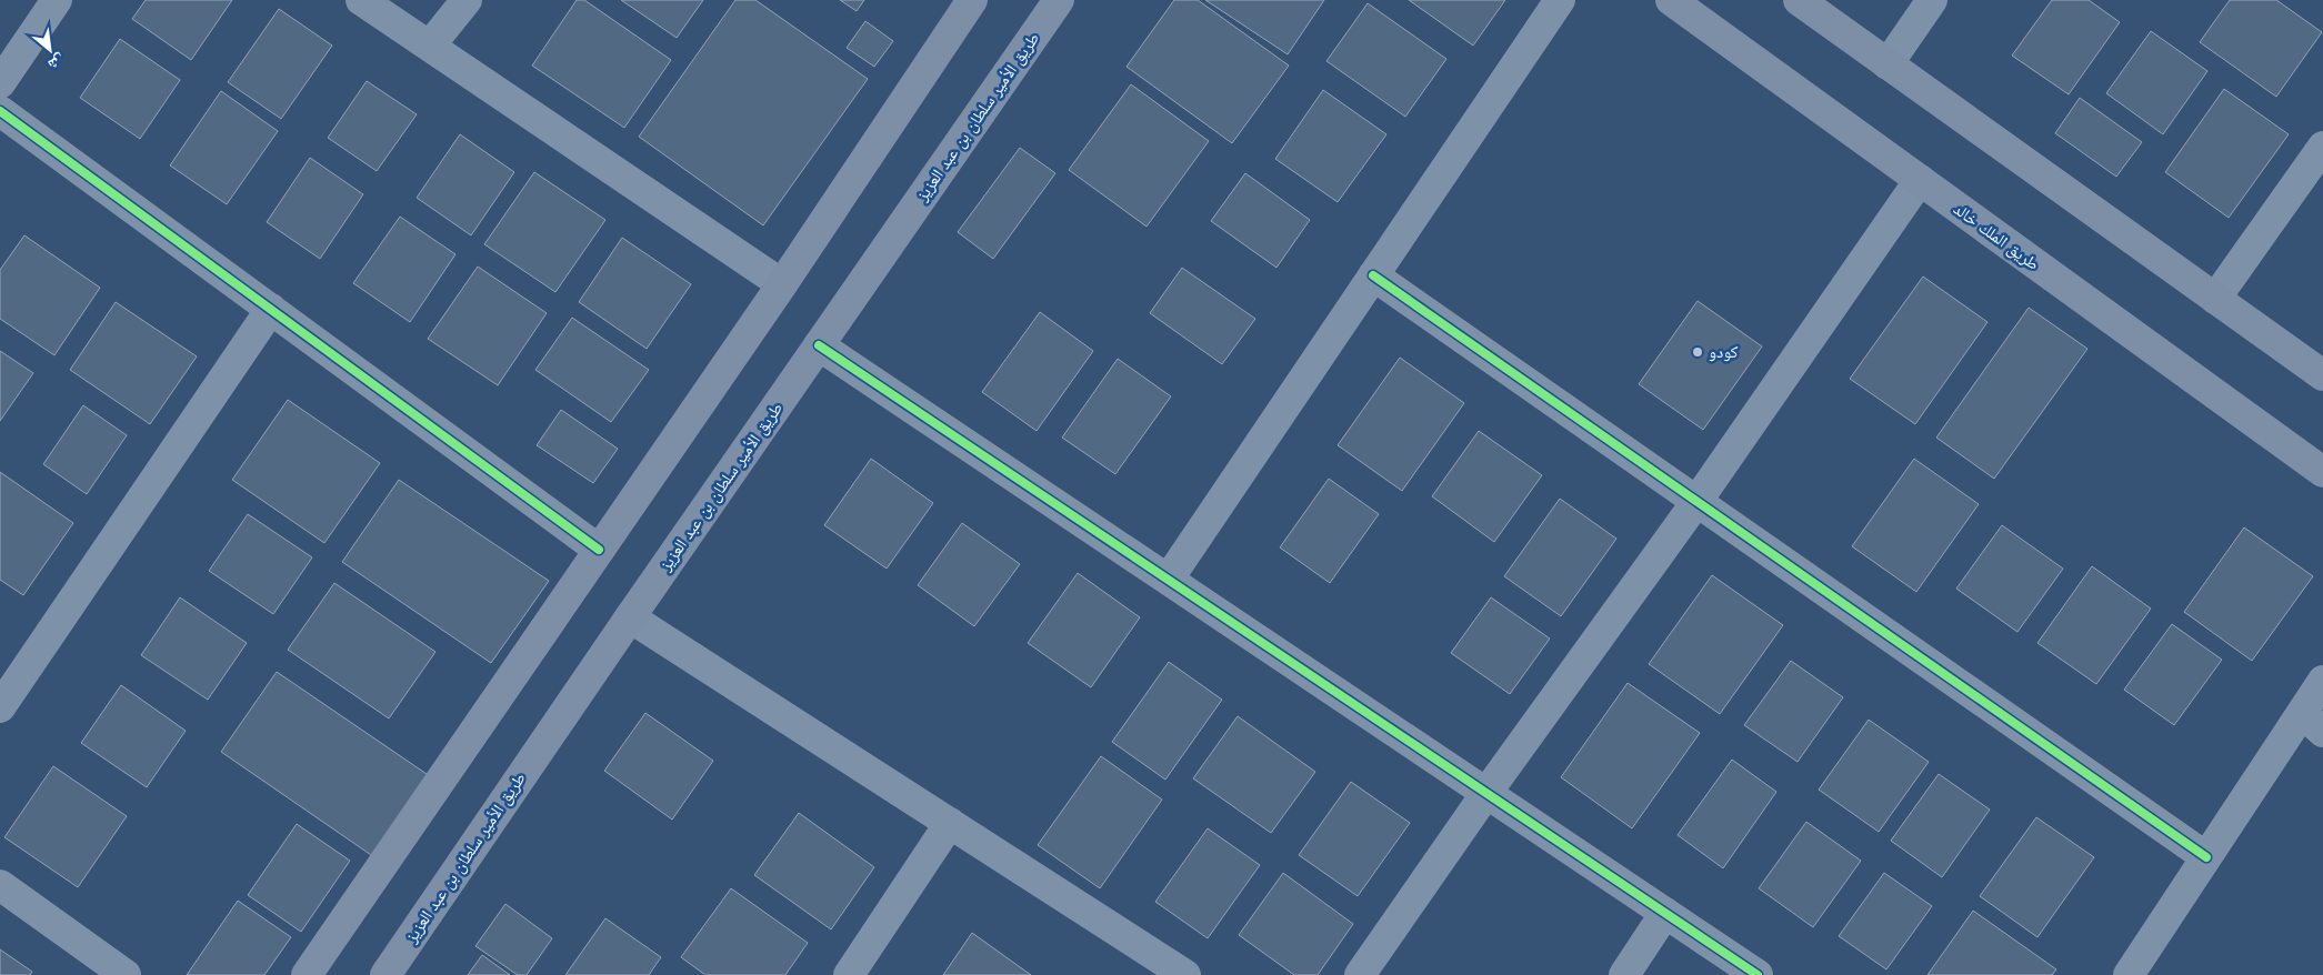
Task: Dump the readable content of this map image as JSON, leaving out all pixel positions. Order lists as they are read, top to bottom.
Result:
{
  "streets": {
    "main road": ["طريق الأمير سلطان بن عبد العزيز", "طريق الملك خالد"]
  },
  "places": ["كودو"],
  "north": "bottom right"
}
